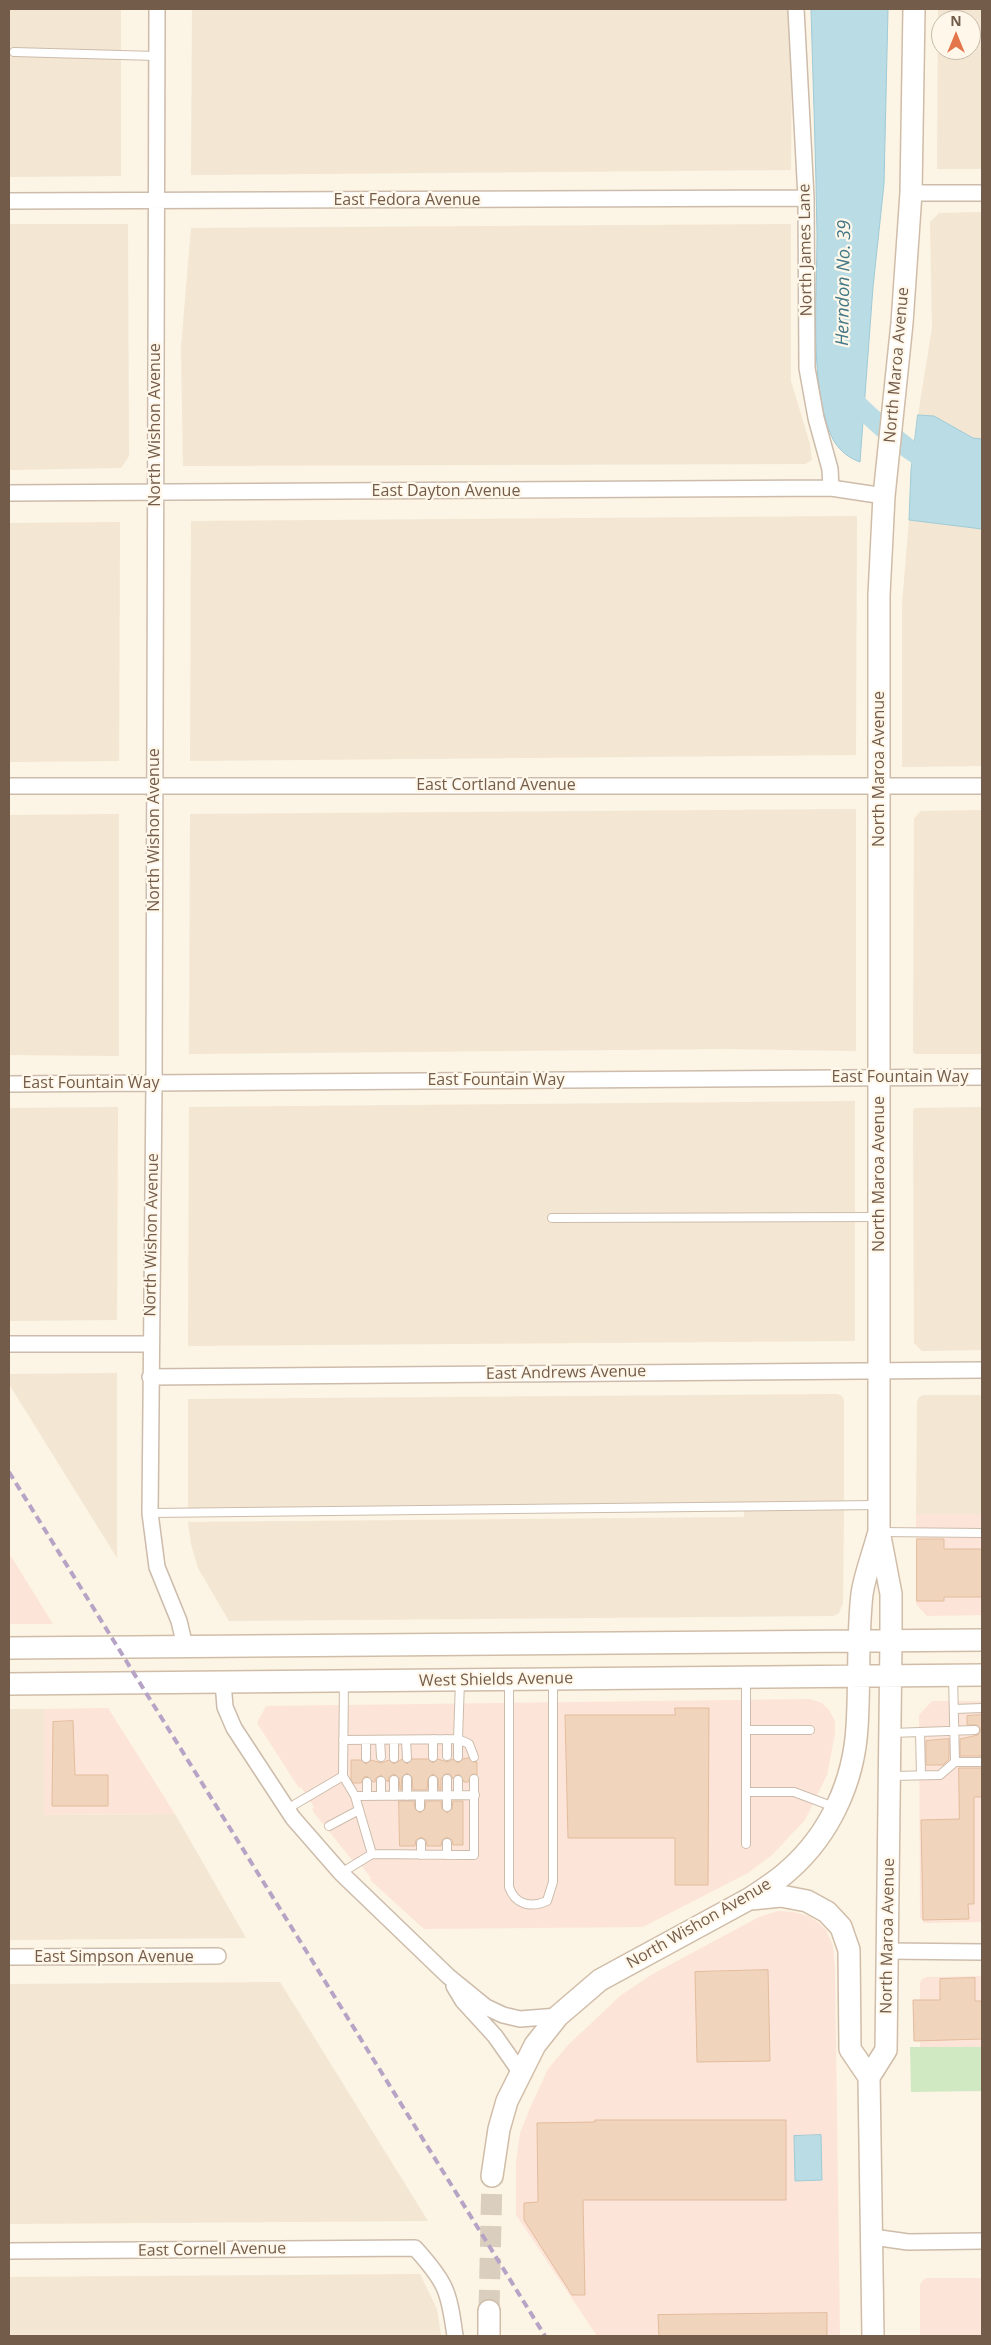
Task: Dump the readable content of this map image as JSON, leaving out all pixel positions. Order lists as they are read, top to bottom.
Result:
{
  "streets": {
    "main road": ["North Maroa Avenue", "North Wishon Avenue", "West Shields Avenue"],
    "street": [
      "East Fedora Avenue",
      "North James Lane",
      "East Dayton Avenue",
      "East Cortland Avenue",
      "East Fountain Way",
      "East Andrews Avenue",
      "East Simpson Avenue",
      "East Cornell Avenue"
    ]
  },
  "crossings": [
    ["East Fedora Avenue", "North James Lane"],
    ["East Fedora Avenue", "North Wishon Avenue"],
    ["North James Lane", "East Dayton Avenue"],
    ["North Maroa Avenue", "North Wishon Avenue"],
    ["North Maroa Avenue", "East Dayton Avenue"],
    ["North Maroa Avenue", "East Cortland Avenue"],
    ["North Maroa Avenue", "East Fountain Way"],
    ["North Maroa Avenue", "East Andrews Avenue"],
    ["North Maroa Avenue", "West Shields Avenue"],
    ["North Wishon Avenue", "East Dayton Avenue"],
    ["North Wishon Avenue", "East Cortland Avenue"],
    ["North Wishon Avenue", "East Fountain Way"],
    ["North Wishon Avenue", "East Andrews Avenue"],
    ["North Wishon Avenue", "West Shields Avenue"]
  ],
  "water": ["Herndon No. 39"],
  "north": "top"
}
